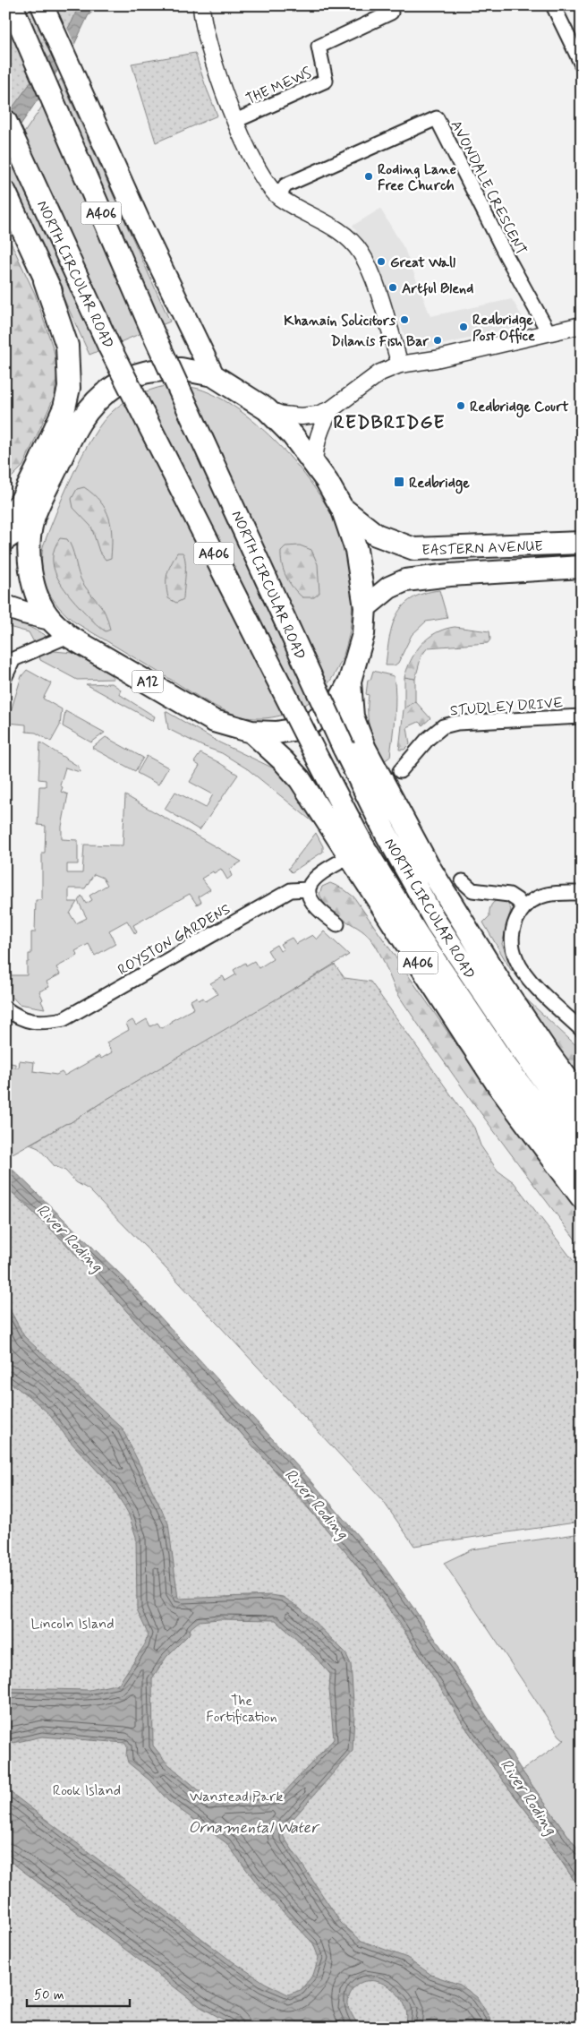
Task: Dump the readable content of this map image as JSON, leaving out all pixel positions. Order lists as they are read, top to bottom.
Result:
{
  "streets": {
    "highway": [
      "A406",
      "NORTH CIRCULAR ROAD",
      "EASTERN AVENUE",
      "A12"
    ],
    "street": [
      "THE MEWS",
      "AVONDALE CRESCENT",
      "STUDLEY DRIVE",
      "ROYSTON GARDENS"
    ]
  },
  "crossings": [
    ["A406", "A12"],
    ["EASTERN AVENUE", "A12"]
  ],
  "districts": ["REDBRIDGE"],
  "water": ["River Roding", "Ornamental Water"],
  "parks": [
    "Lincoln Island",
    "The Fortification",
    "Rook Island",
    "Wanstead Park"
  ],
  "places": {
    "other": [
      "Roding Lane Free Church",
      "Great Wall",
      "Artful Blend",
      "Khanain Solicitors",
      "Redbridge Post Office",
      "Dilanis Fish Bar",
      "Redbridge Court"
    ],
    "transit": ["Redbridge"]
  },
  "scale_bar": "50 m"
}
